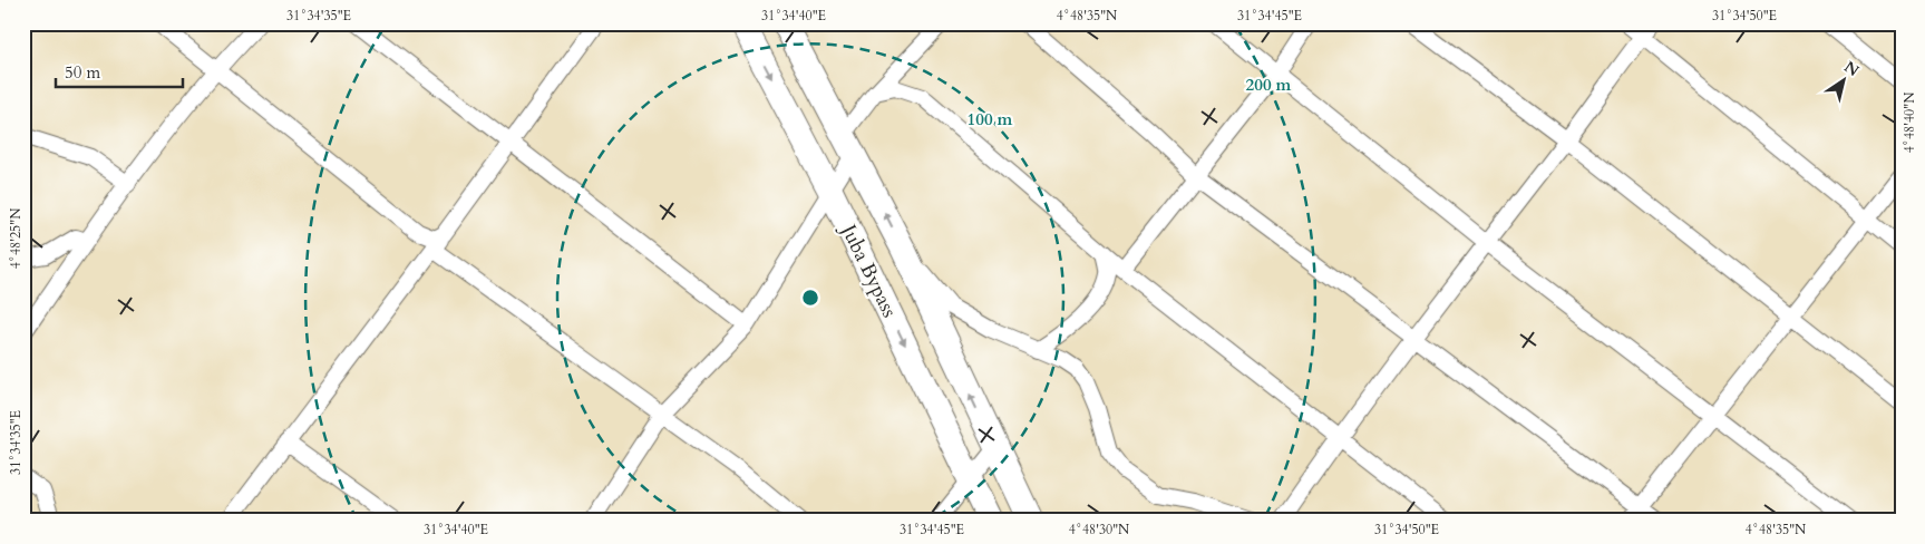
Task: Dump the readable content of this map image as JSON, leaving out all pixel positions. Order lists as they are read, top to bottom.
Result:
{
  "streets": {
    "main road": ["Juba Bypass"]
  },
  "scale_bar": "50 m",
  "north": "top right",
  "coordinates": [
    "31°34'35\"E",
    "31°34'40\"E",
    "4°48'35\"N",
    "31°34'45\"E",
    "31°34'50\"E",
    "4°48'40\"N",
    "4°48'25\"N",
    "4°48'30\"N"
  ],
  "rings": ["200 m", "100 m"]
}
